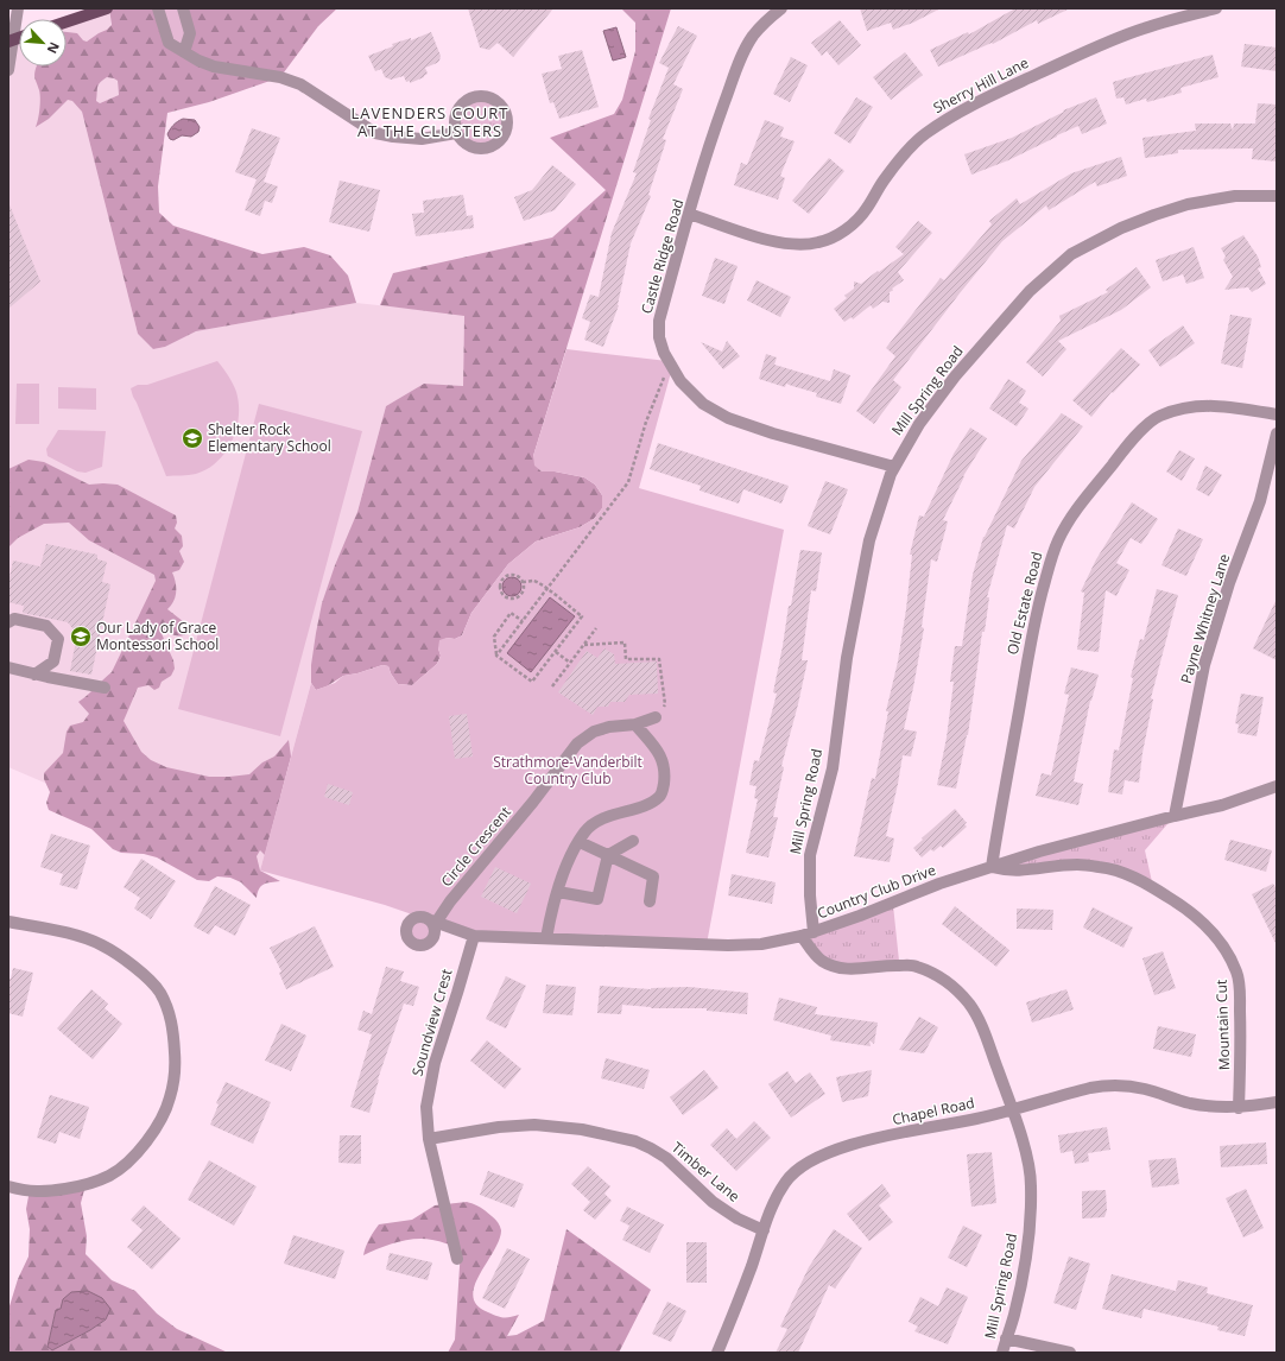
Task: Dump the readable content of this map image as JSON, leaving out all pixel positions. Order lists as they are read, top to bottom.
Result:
{
  "streets": {
    "street": [
      "Sherry Hill Lane",
      "Castle Ridge Road",
      "Mill Spring Road",
      "Old Estate Road",
      "Payne Whitney Lane",
      "Circle Crescent",
      "Country Club Drive",
      "Soundview Crest",
      "Mountain Cut",
      "Chapel Road",
      "Timber Lane"
    ]
  },
  "crossings": [
    ["Sherry Hill Lane", "Castle Ridge Road"],
    ["Castle Ridge Road", "Mill Spring Road"],
    ["Mill Spring Road", "Country Club Drive"],
    ["Mill Spring Road", "Chapel Road"],
    ["Old Estate Road", "Country Club Drive"],
    ["Old Estate Road", "Mountain Cut"],
    ["Payne Whitney Lane", "Country Club Drive"],
    ["Circle Crescent", "Country Club Drive"],
    ["Circle Crescent", "Soundview Crest"],
    ["Country Club Drive", "Soundview Crest"],
    ["Country Club Drive", "Mountain Cut"],
    ["Soundview Crest", "Timber Lane"],
    ["Mountain Cut", "Chapel Road"],
    ["Chapel Road", "Timber Lane"]
  ],
  "districts": ["LAVENDERS COURT AT THE CLUSTERS"],
  "parks": ["Strathmore-Vanderbilt Country Club"],
  "places": {
    "school or university": ["Shelter Rock Elementary School", "Our Lady of Grace Montessori School"]
  },
  "north": "bottom right"
}
